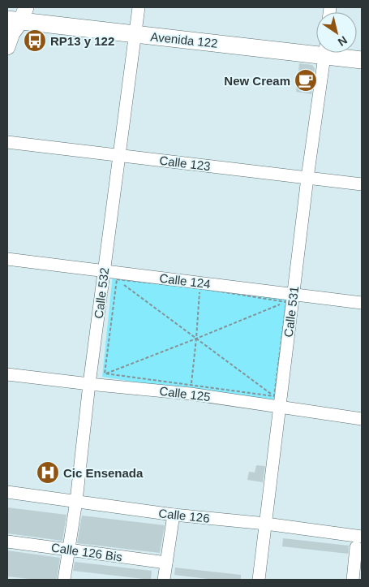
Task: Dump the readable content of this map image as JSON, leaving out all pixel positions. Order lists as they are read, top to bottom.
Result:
{
  "streets": {
    "highway": ["Avenida 122"],
    "street": [
      "Calle 123",
      "Calle 124",
      "Calle 532",
      "Calle 531",
      "Calle 125",
      "Calle 126",
      "Calle 126 Bis"
    ]
  },
  "crossings": [
    ["Avenida 122", "Calle 532"],
    ["Calle 123", "Calle 532"],
    ["Calle 123", "Calle 531"],
    ["Calle 124", "Calle 532"],
    ["Calle 124", "Calle 531"],
    ["Calle 532", "Calle 125"],
    ["Calle 532", "Calle 126"],
    ["Calle 532", "Calle 126 Bis"],
    ["Calle 531", "Calle 125"],
    ["Calle 531", "Calle 126"]
  ],
  "places": {
    "bus stop": ["RP13 y 122"],
    "cafe": ["New Cream"],
    "hospital": ["Cic Ensenada"]
  },
  "north": "bottom right"
}
